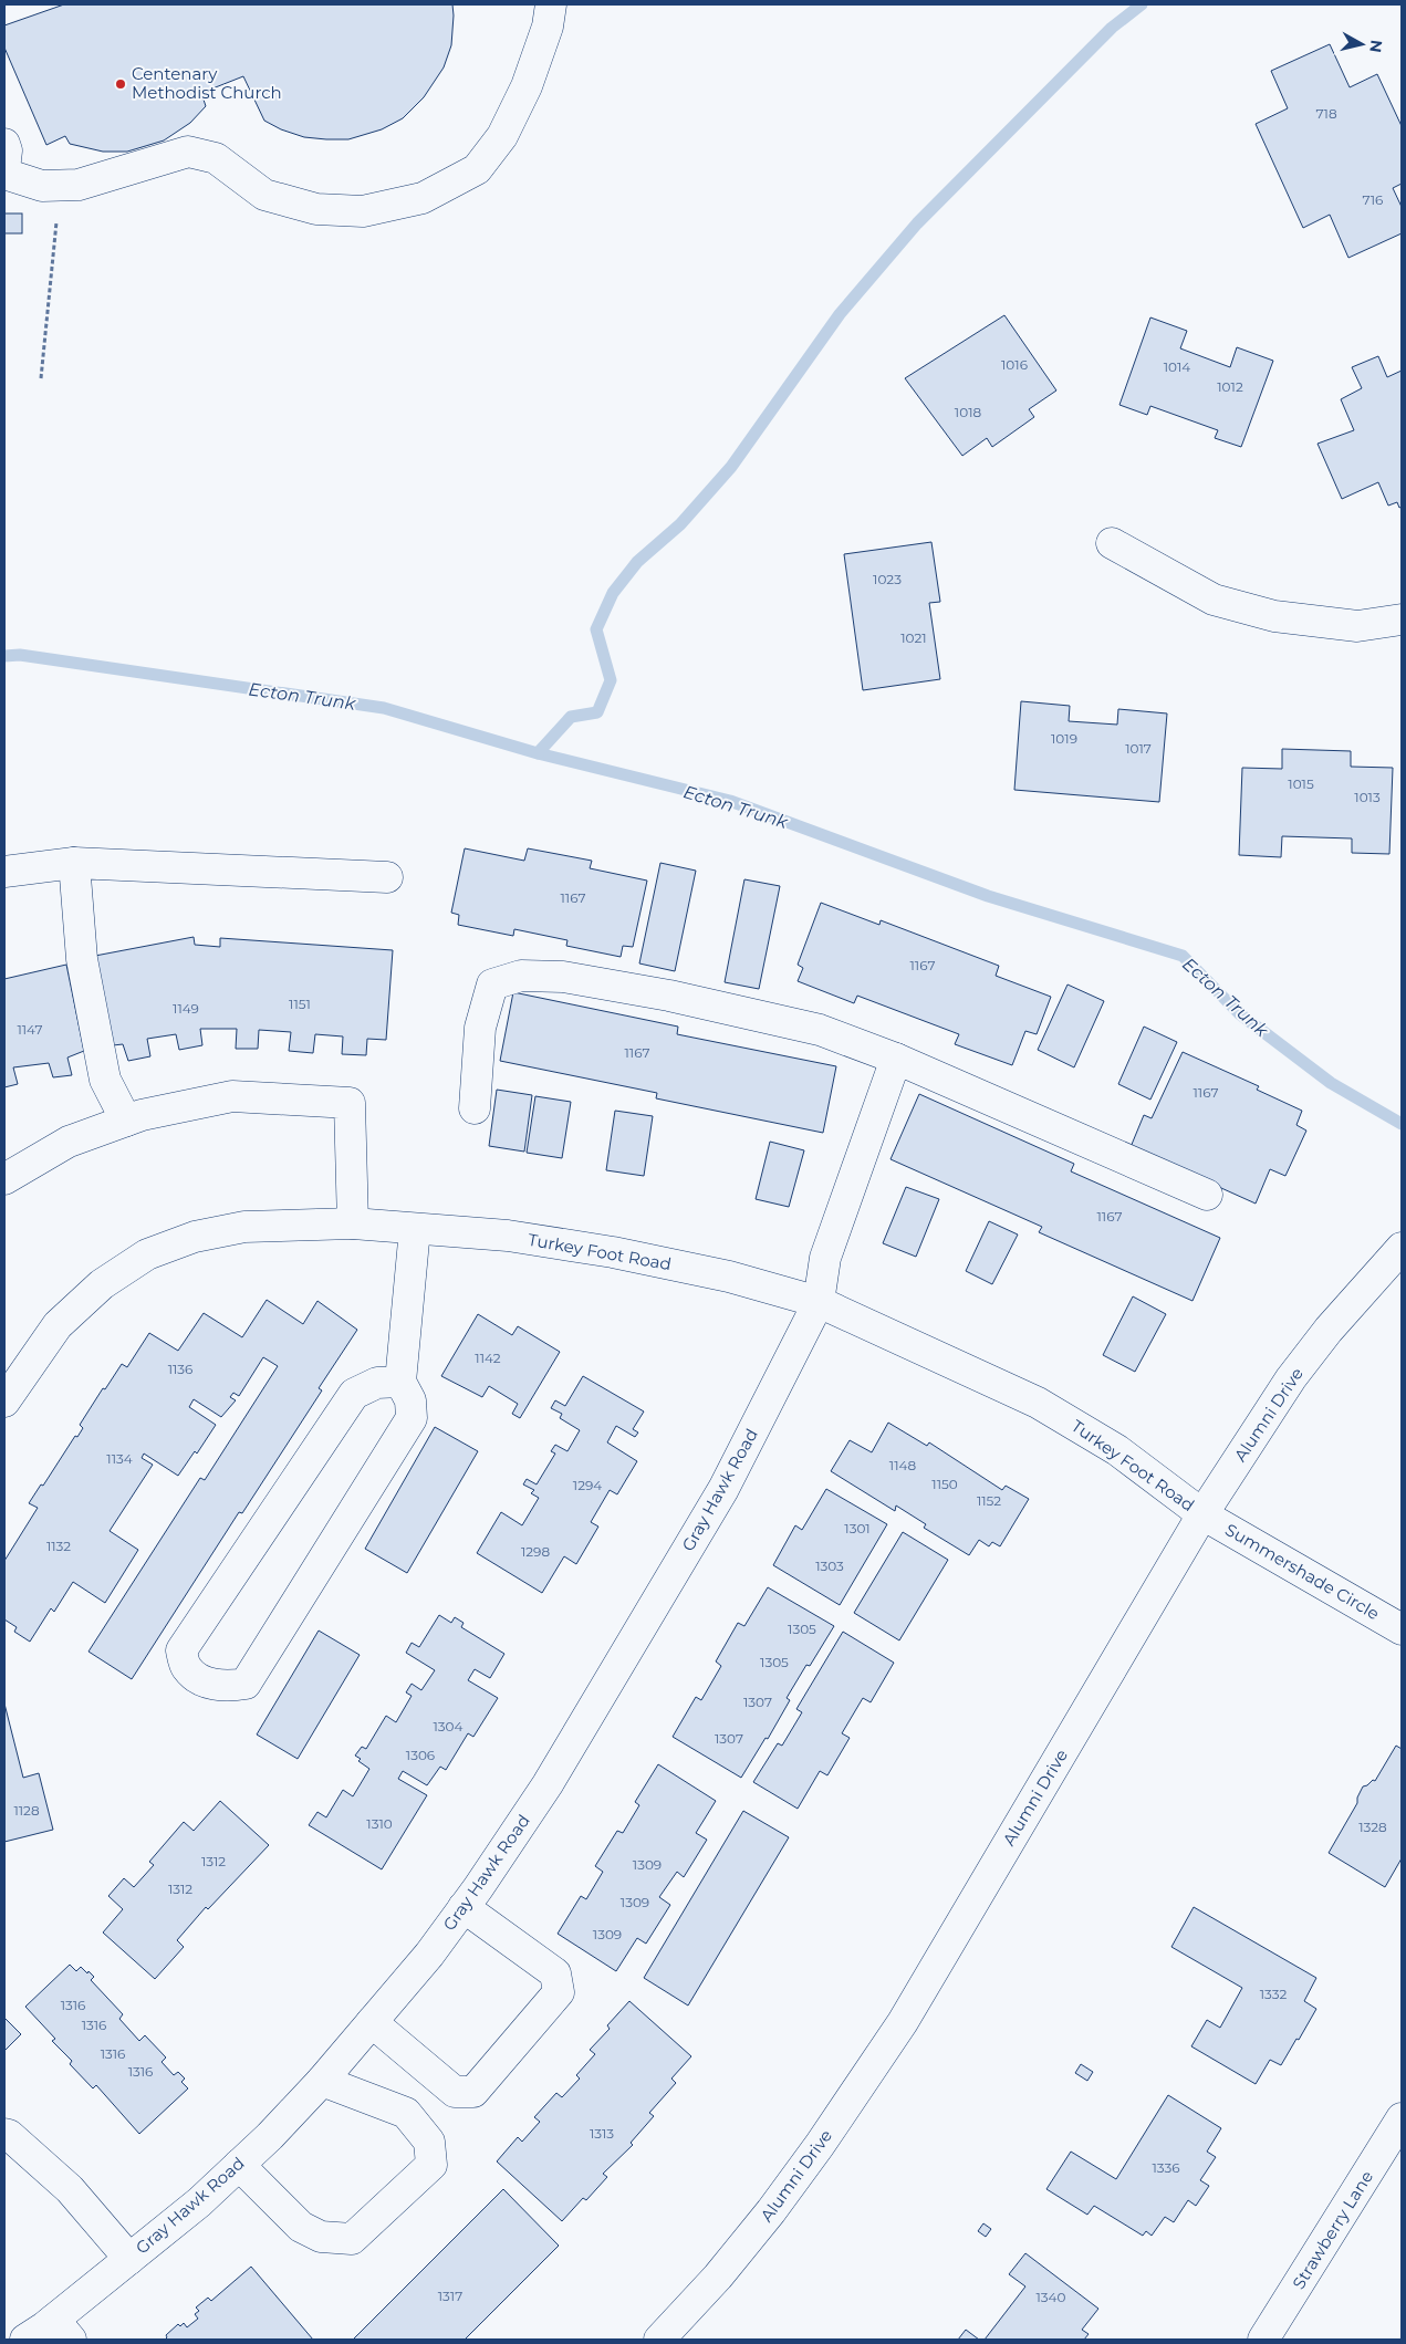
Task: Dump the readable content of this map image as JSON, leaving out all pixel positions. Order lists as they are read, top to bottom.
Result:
{
  "streets": {
    "street": [
      "Turkey Foot Road",
      "Alumni Drive",
      "Gray Hawk Road",
      "Summershade Circle",
      "Strawberry Lane"
    ]
  },
  "crossings": [
    ["Turkey Foot Road", "Alumni Drive"],
    ["Turkey Foot Road", "Gray Hawk Road"],
    ["Turkey Foot Road", "Summershade Circle"],
    ["Alumni Drive", "Summershade Circle"]
  ],
  "water": ["Ecton Trunk"],
  "places": ["Centenary Methodist Church"],
  "house_numbers": [
    "718",
    "716",
    "1016",
    "1014",
    "1012",
    "1018",
    "1023",
    "1021",
    "1019",
    "1017",
    "1015",
    "1013",
    "1167",
    "1167",
    "1151",
    "1149",
    "1147",
    "1167",
    "1167",
    "1167",
    "1142",
    "1136",
    "1134",
    "1148",
    "1150",
    "1294",
    "1152",
    "1301",
    "1132",
    "1298",
    "1303",
    "1305",
    "1305",
    "1307",
    "1304",
    "1307",
    "1306",
    "1128",
    "1310",
    "1328",
    "1312",
    "1309",
    "1312",
    "1309",
    "1309",
    "1332",
    "1316",
    "1316",
    "1316",
    "1316",
    "1313",
    "1336",
    "1317",
    "1340"
  ],
  "north": "right"
}
